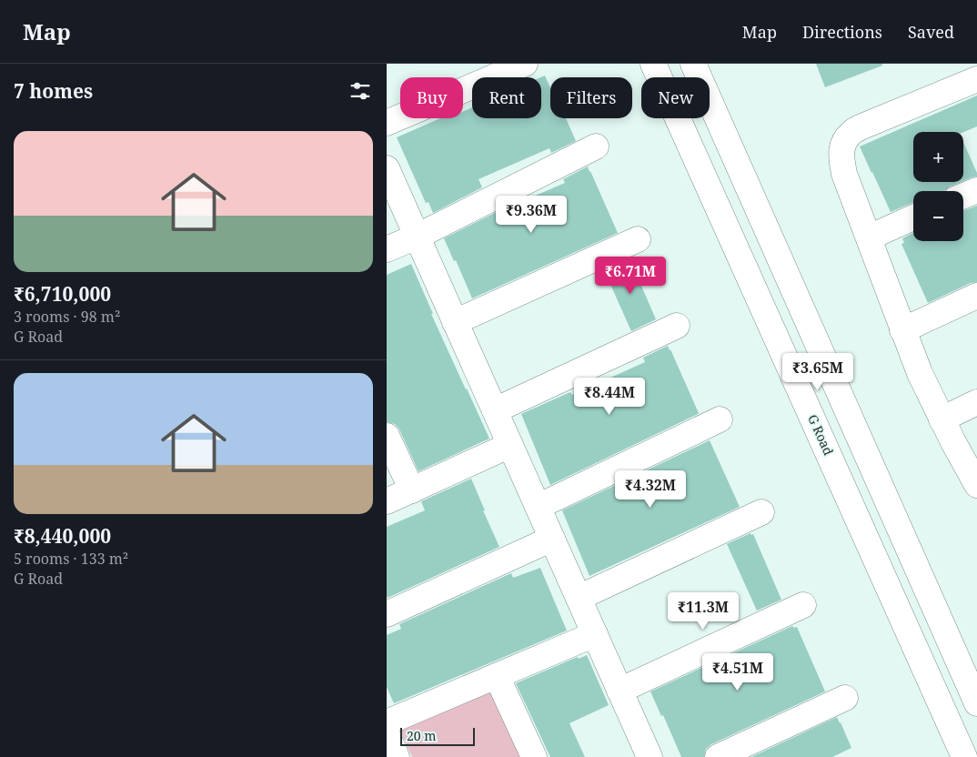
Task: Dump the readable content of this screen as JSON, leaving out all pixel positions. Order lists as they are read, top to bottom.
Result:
{
  "streets": {
    "street": ["G Road"]
  },
  "scale_bar": "20 m",
  "page": {
    "header": "Map",
    "nav": ["Map", "Directions", "Saved"],
    "heading": "7 homes",
    "chip": [
      "Buy",
      "Rent",
      "Filters",
      "New"
    ],
    "list": [
      {
        "name": "₹6,710,000",
        "note": "3 rooms · 98 m² · G Road"
      },
      {
        "name": "₹8,440,000",
        "note": "5 rooms · 133 m² · G Road"
      }
    ],
    "map_buttons": ["+", "−"],
    "price": [
      "₹9.36M",
      "₹6.71M",
      "₹3.65M",
      "₹8.44M",
      "₹4.32M",
      "₹11.3M",
      "₹4.51M"
    ],
    "scale": "20 m"
  }
}
